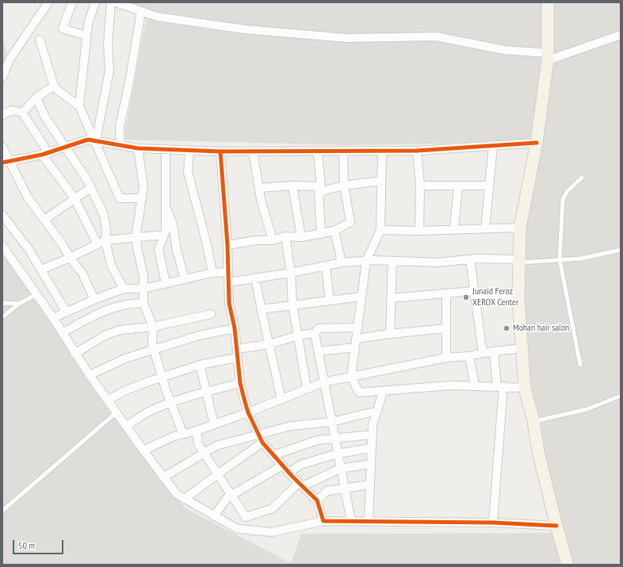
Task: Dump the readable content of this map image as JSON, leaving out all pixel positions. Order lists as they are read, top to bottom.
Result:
{
  "places": ["Junaid Feroz XEROX Center", "Mohan hair salon"],
  "scale_bar": "50 m"
}
